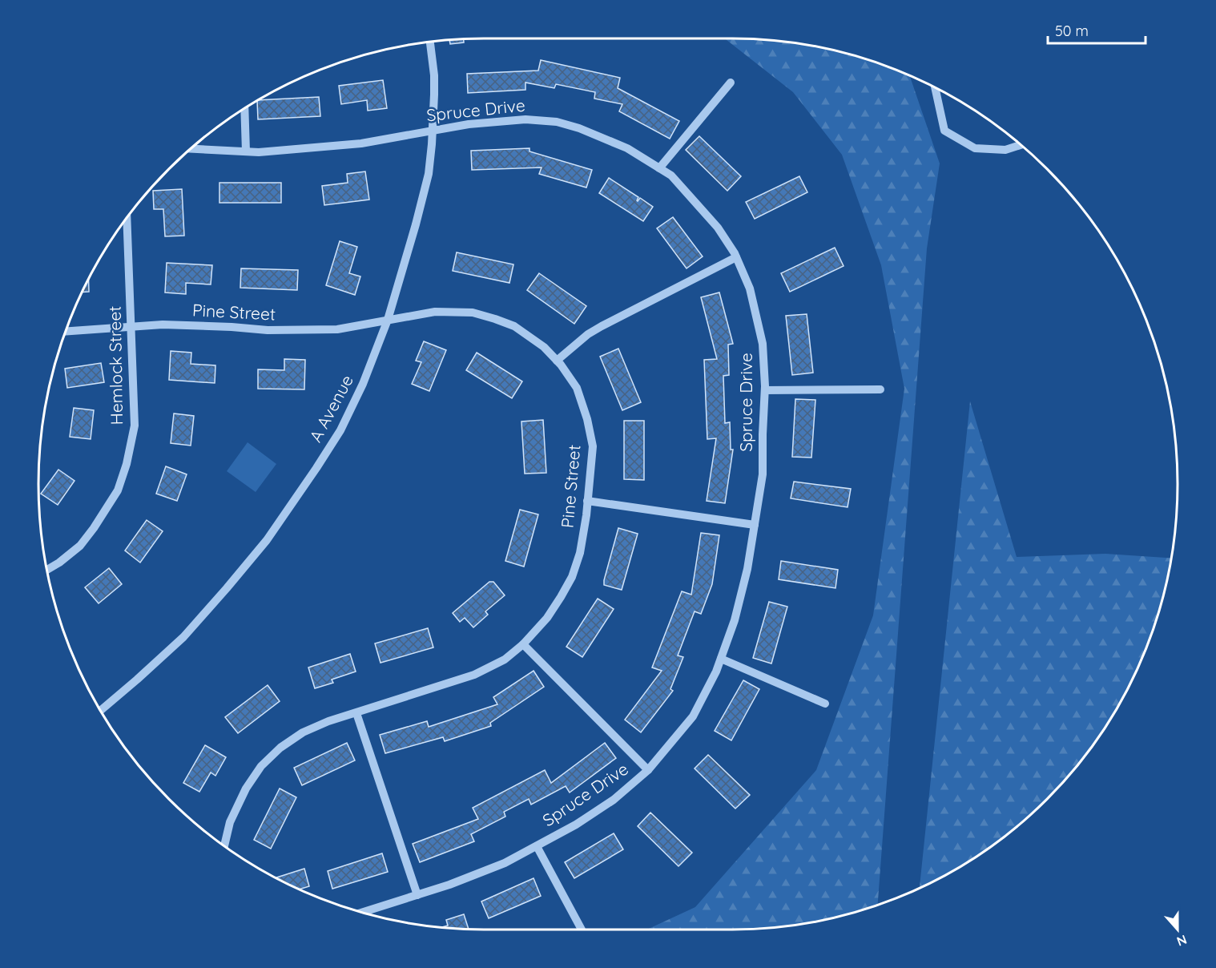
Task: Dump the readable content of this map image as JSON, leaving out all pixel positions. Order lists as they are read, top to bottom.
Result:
{
  "streets": {
    "street": [
      "Spruce Drive",
      "Pine Street",
      "Hemlock Street",
      "A Avenue"
    ]
  },
  "crossings": [
    ["Spruce Drive", "A Avenue"],
    ["Pine Street", "Hemlock Street"],
    ["Pine Street", "A Avenue"]
  ],
  "scale_bar": "50 m",
  "north": "bottom"
}
